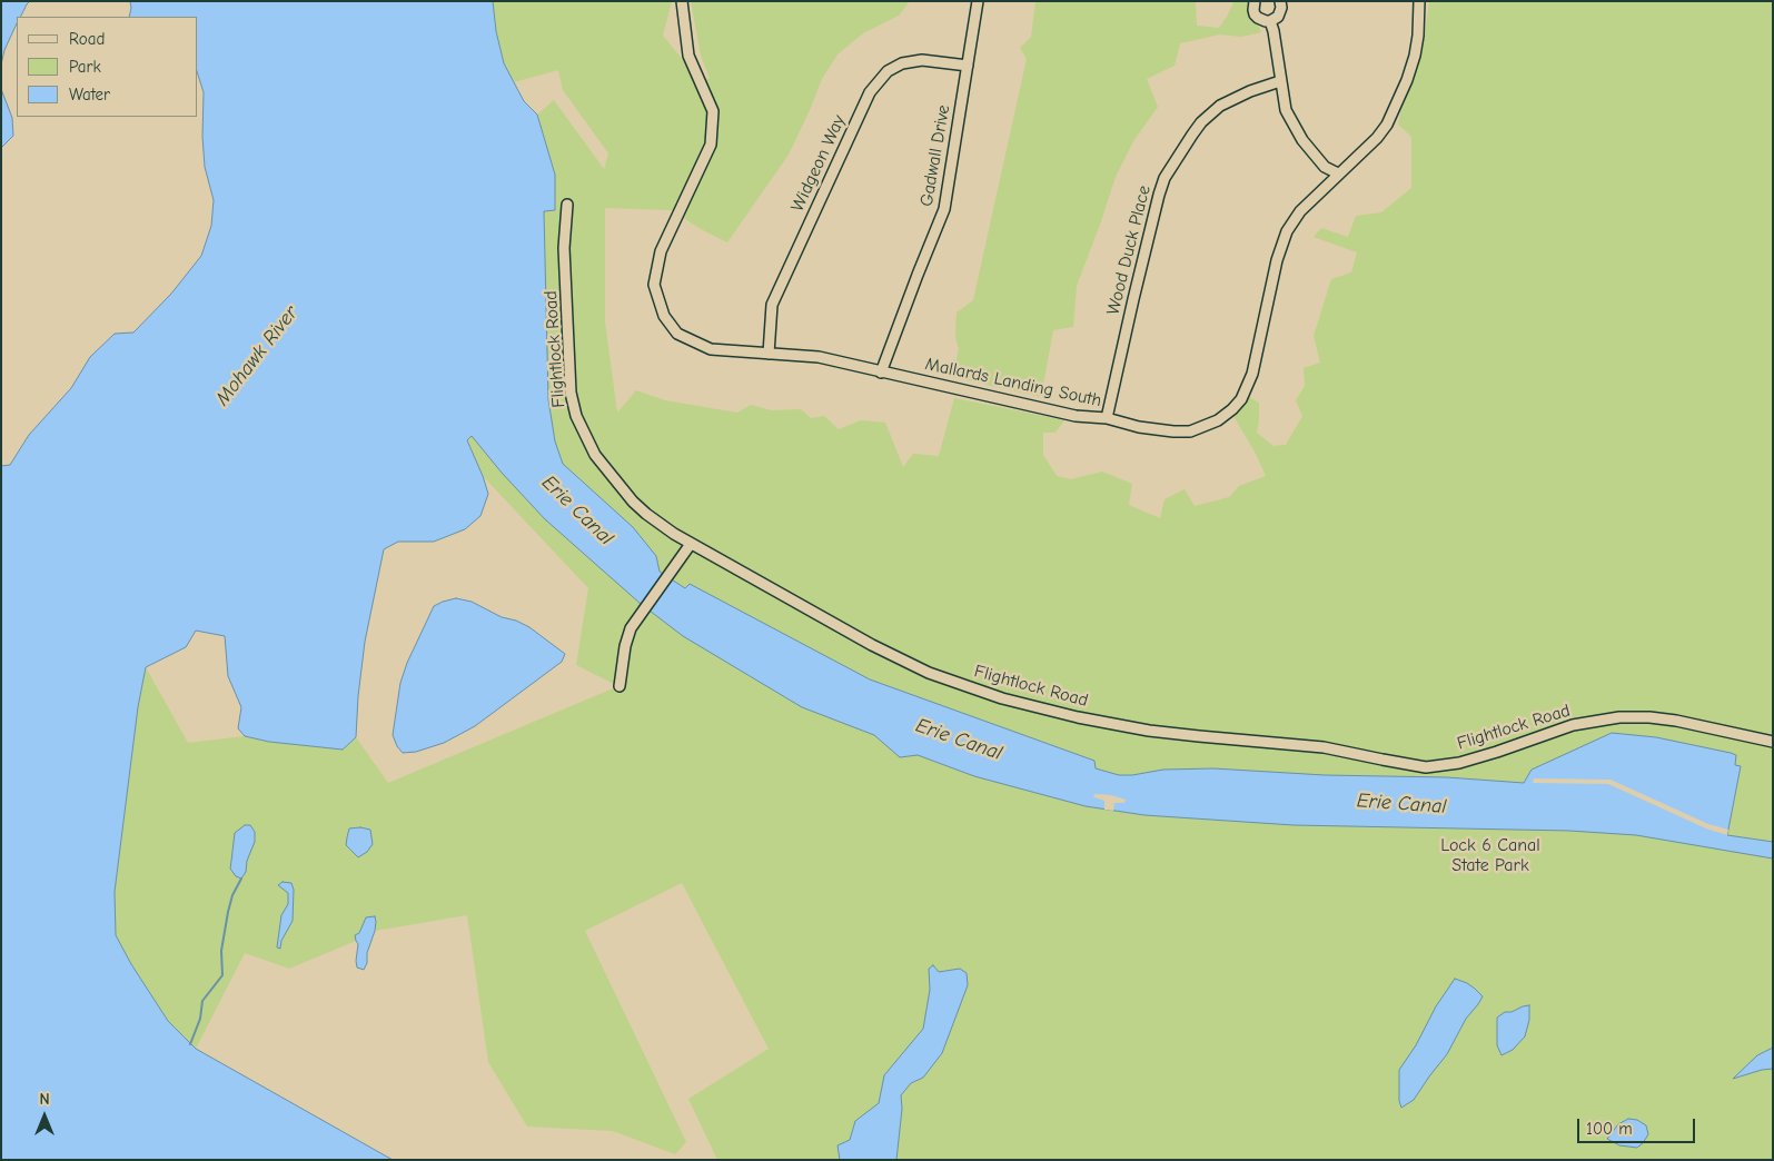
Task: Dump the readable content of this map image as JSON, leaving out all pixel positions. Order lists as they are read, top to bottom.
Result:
{
  "streets": {
    "street": [
      "Gadwall Drive",
      "Widgeon Way",
      "Wood Duck Place",
      "Flightlock Road",
      "Mallards Landing South"
    ]
  },
  "crossings": [
    ["Gadwall Drive", "Widgeon Way"],
    ["Gadwall Drive", "Mallards Landing South"],
    ["Widgeon Way", "Mallards Landing South"],
    ["Wood Duck Place", "Mallards Landing South"]
  ],
  "water": ["Mohawk River", "Erie Canal"],
  "parks": ["Lock 6 Canal State Park"],
  "legend": ["Road", "Park", "Water"],
  "scale_bar": "100 m",
  "north": "top"
}
